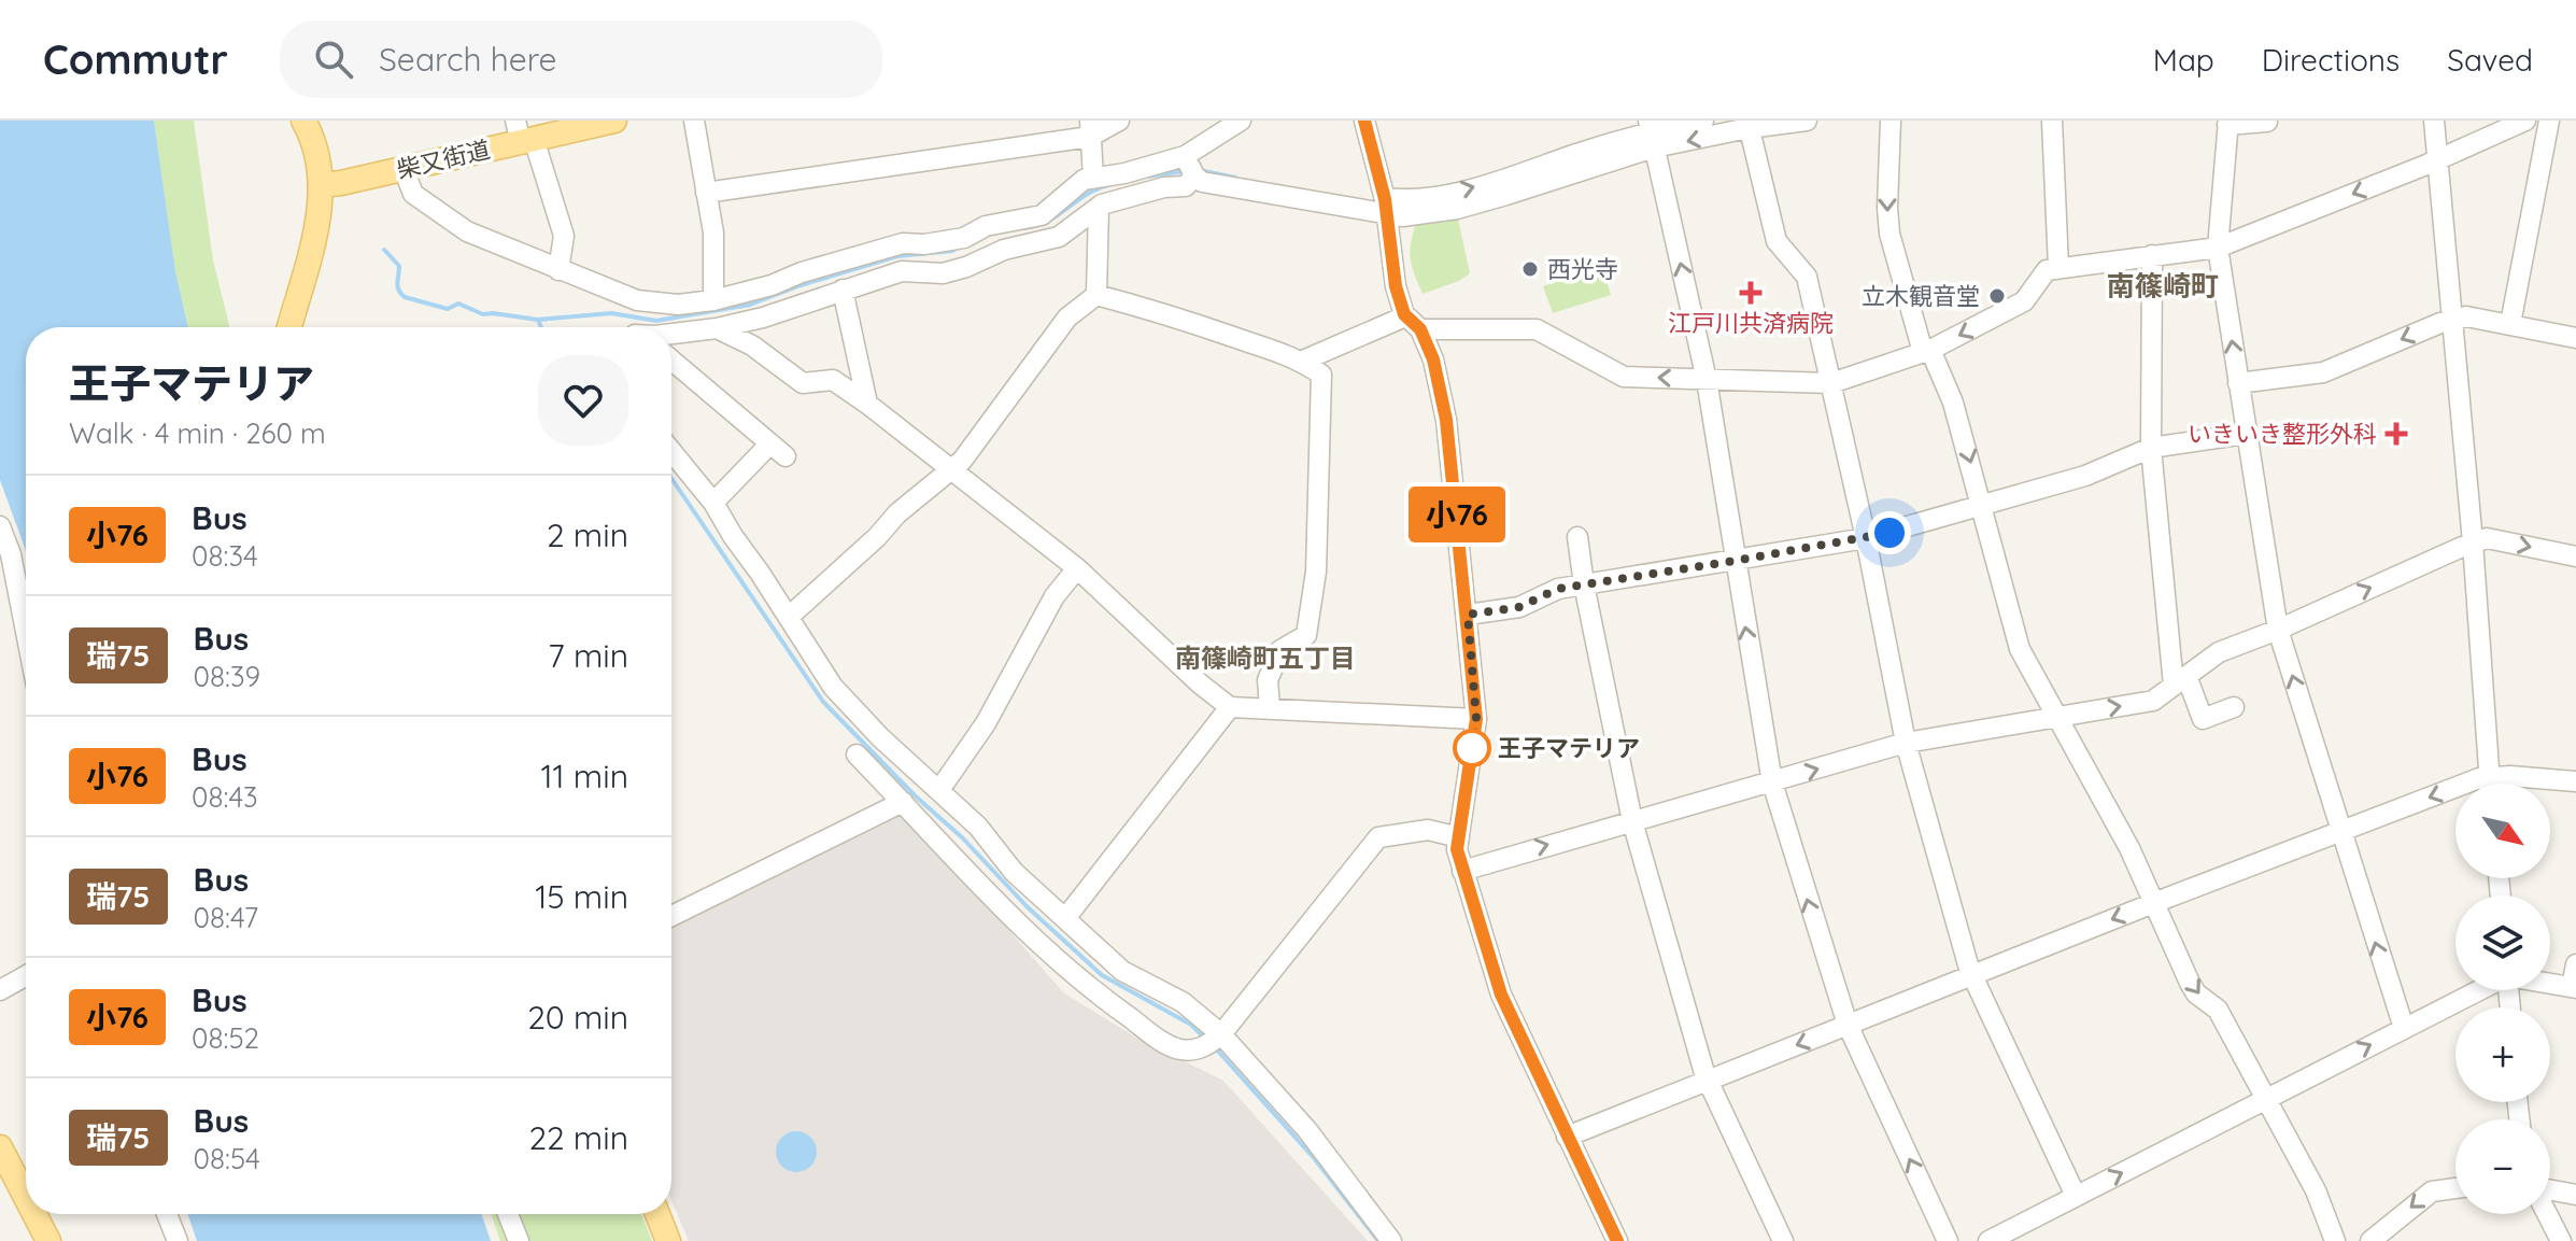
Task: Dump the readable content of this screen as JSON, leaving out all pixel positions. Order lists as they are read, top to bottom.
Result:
{
  "streets": {
    "main road": ["柴又街道"]
  },
  "districts": ["南篠崎町", "南篠崎町五丁目"],
  "places": {
    "other": ["西光寺", "立木観音堂", "王子マテリア"],
    "health": ["江戸川共済病院", "いきいき整形外科"]
  },
  "lines": ["bus line 小76"],
  "north": "bottom right",
  "page": {
    "header": "Commutr",
    "search": "Search here",
    "nav": ["Map", "Directions", "Saved"],
    "on_map": "小76",
    "heading": ["王子マテリア", "Walk · 4 min · 260 m"],
    "list": [
      {
        "mark": "小76",
        "name": "Bus",
        "note": "08:34",
        "value": "2 min"
      },
      {
        "mark": "瑞75",
        "name": "Bus",
        "note": "08:39",
        "value": "7 min"
      },
      {
        "mark": "小76",
        "name": "Bus",
        "note": "08:43",
        "value": "11 min"
      },
      {
        "mark": "瑞75",
        "name": "Bus",
        "note": "08:47",
        "value": "15 min"
      },
      {
        "mark": "小76",
        "name": "Bus",
        "note": "08:52",
        "value": "20 min"
      },
      {
        "mark": "瑞75",
        "name": "Bus",
        "note": "08:54",
        "value": "22 min"
      }
    ],
    "map_buttons": ["+", "−"]
  }
}
